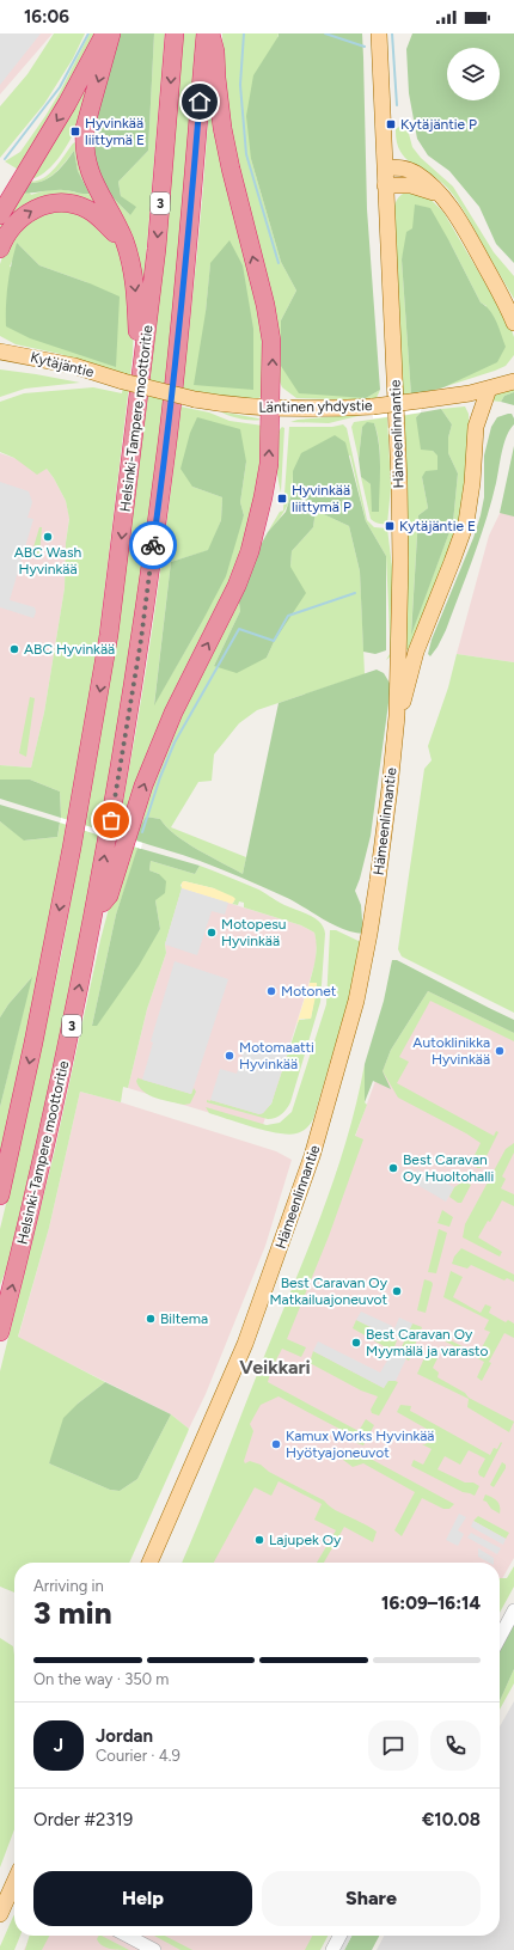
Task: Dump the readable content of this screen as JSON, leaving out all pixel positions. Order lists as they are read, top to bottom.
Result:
{
  "streets": {
    "highway": ["3", "Helsinki-Tampere moottoritie"],
    "main road": ["Kytäjäntie", "Läntinen yhdystie", "Hämeenlinnantie"]
  },
  "crossings": [
    ["Kytäjäntie", "Läntinen yhdystie"]
  ],
  "districts": ["Veikkari"],
  "places": {
    "transit": [
      "Kytäjäntie P",
      "Hyvinkää liittymä E",
      "Hyvinkää liittymä P",
      "Kytäjäntie E"
    ],
    "other": [
      "ABC Wash Hyvinkää",
      "ABC Hyvinkää",
      "Motopesu Hyvinkää",
      "Motonet",
      "Autoklinikka Hyvinkää",
      "Motomaatti Hyvinkää",
      "Best Caravan Oy Huoltohalli",
      "Best Caravan Oy Matkailuajoneuvot",
      "Biltema",
      "Best Caravan Oy Myymälä ja varasto",
      "Kamux Works Hyvinkää Hyötyajoneuvot",
      "Lajupek Oy"
    ]
  },
  "page": {
    "status": "16:06",
    "heading": ["3 min", "Arriving in", "16:09–16:14"],
    "panel": [
      "Jordan",
      "Courier · 4.9",
      "Order #2319",
      "€10.08"
    ],
    "bar": "On the way · 350 m",
    "round": "J",
    "buttons": ["Help", "Share"]
  }
}
